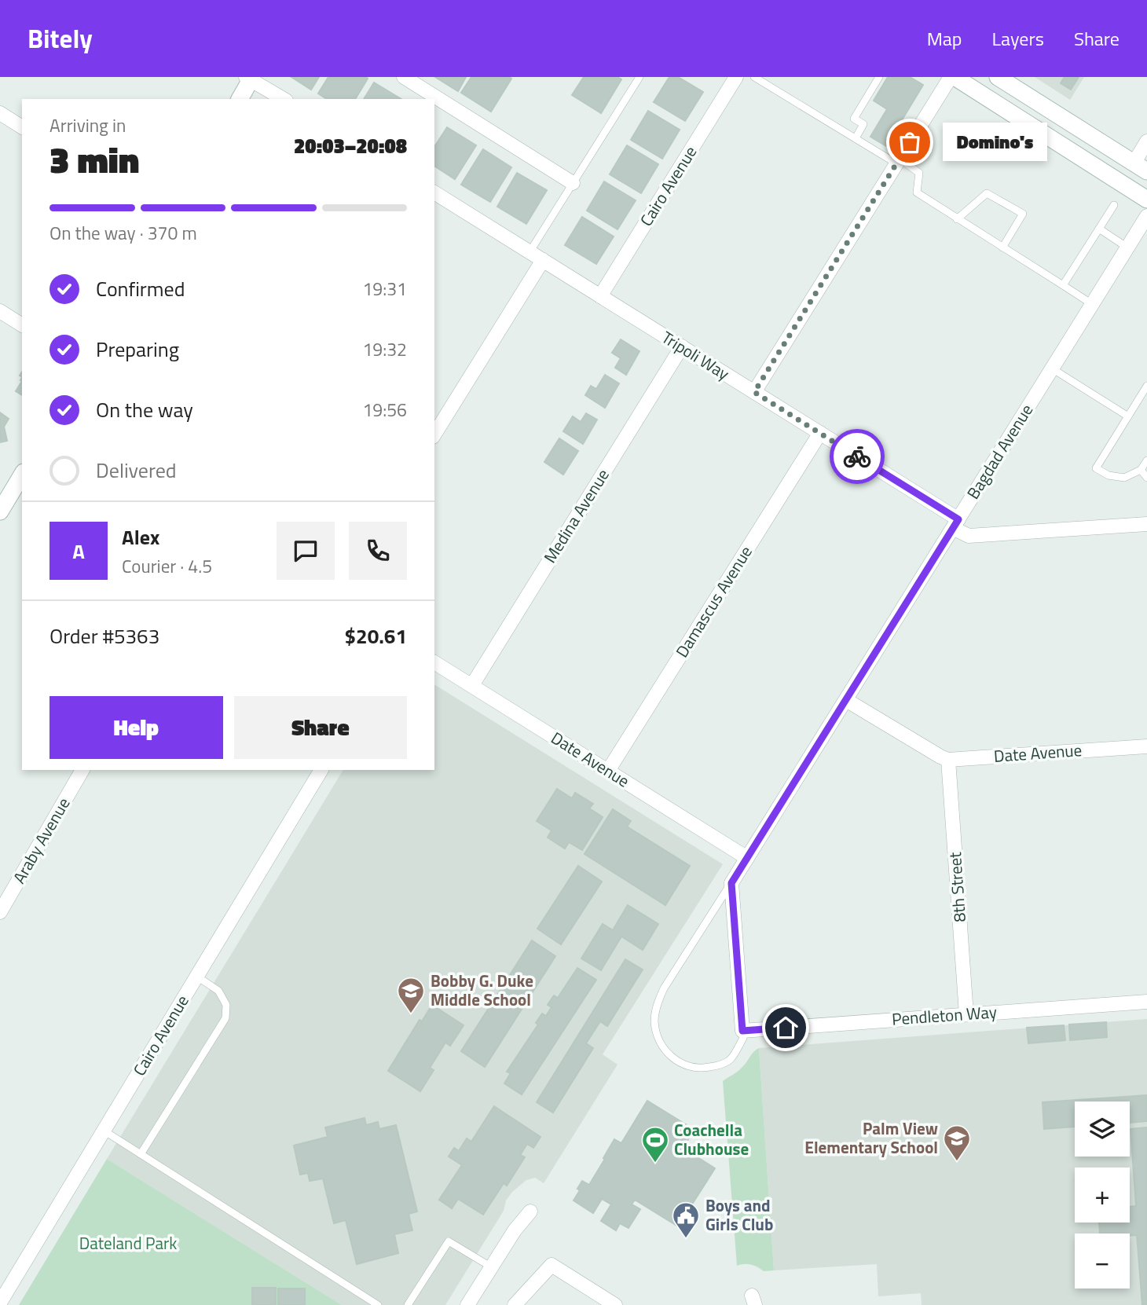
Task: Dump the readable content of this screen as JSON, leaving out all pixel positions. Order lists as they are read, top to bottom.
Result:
{
  "streets": {
    "street": [
      "Cairo Avenue",
      "Tripoli Way",
      "Bagdad Avenue",
      "Medina Avenue",
      "Damascus Avenue",
      "Date Avenue",
      "Araby Avenue",
      "8th Street",
      "Pendleton Way"
    ]
  },
  "crossings": [
    ["Cairo Avenue", "Tripoli Way"],
    ["Tripoli Way", "Bagdad Avenue"],
    ["Tripoli Way", "Medina Avenue"],
    ["Tripoli Way", "Damascus Avenue"],
    ["Bagdad Avenue", "Date Avenue"],
    ["Medina Avenue", "Date Avenue"],
    ["Damascus Avenue", "Date Avenue"],
    ["Date Avenue", "8th Street"],
    ["8th Street", "Pendleton Way"]
  ],
  "parks": ["Dateland Park"],
  "places": {
    "other": ["Domino's"],
    "school or university": ["Bobby G. Duke Middle School", "Palm View Elementary School"],
    "sports": ["Coachella Clubhouse"],
    "public building": ["Boys and Girls Club"]
  },
  "page": {
    "header": "Bitely",
    "nav": ["Map", "Layers", "Share"],
    "heading": ["3 min", "Arriving in", "20:03–20:08"],
    "panel": [
      "Alex",
      "Courier · 4.5",
      "Order #5363",
      "$20.61"
    ],
    "bubble": "Domino's",
    "bar": "On the way · 370 m",
    "list": [
      ["Confirmed", "19:31"],
      ["Preparing", "19:32"],
      ["On the way", "19:56"],
      "Delivered"
    ],
    "round": "A",
    "buttons": ["Help", "Share"],
    "map_buttons": ["+", "−"]
  }
}
